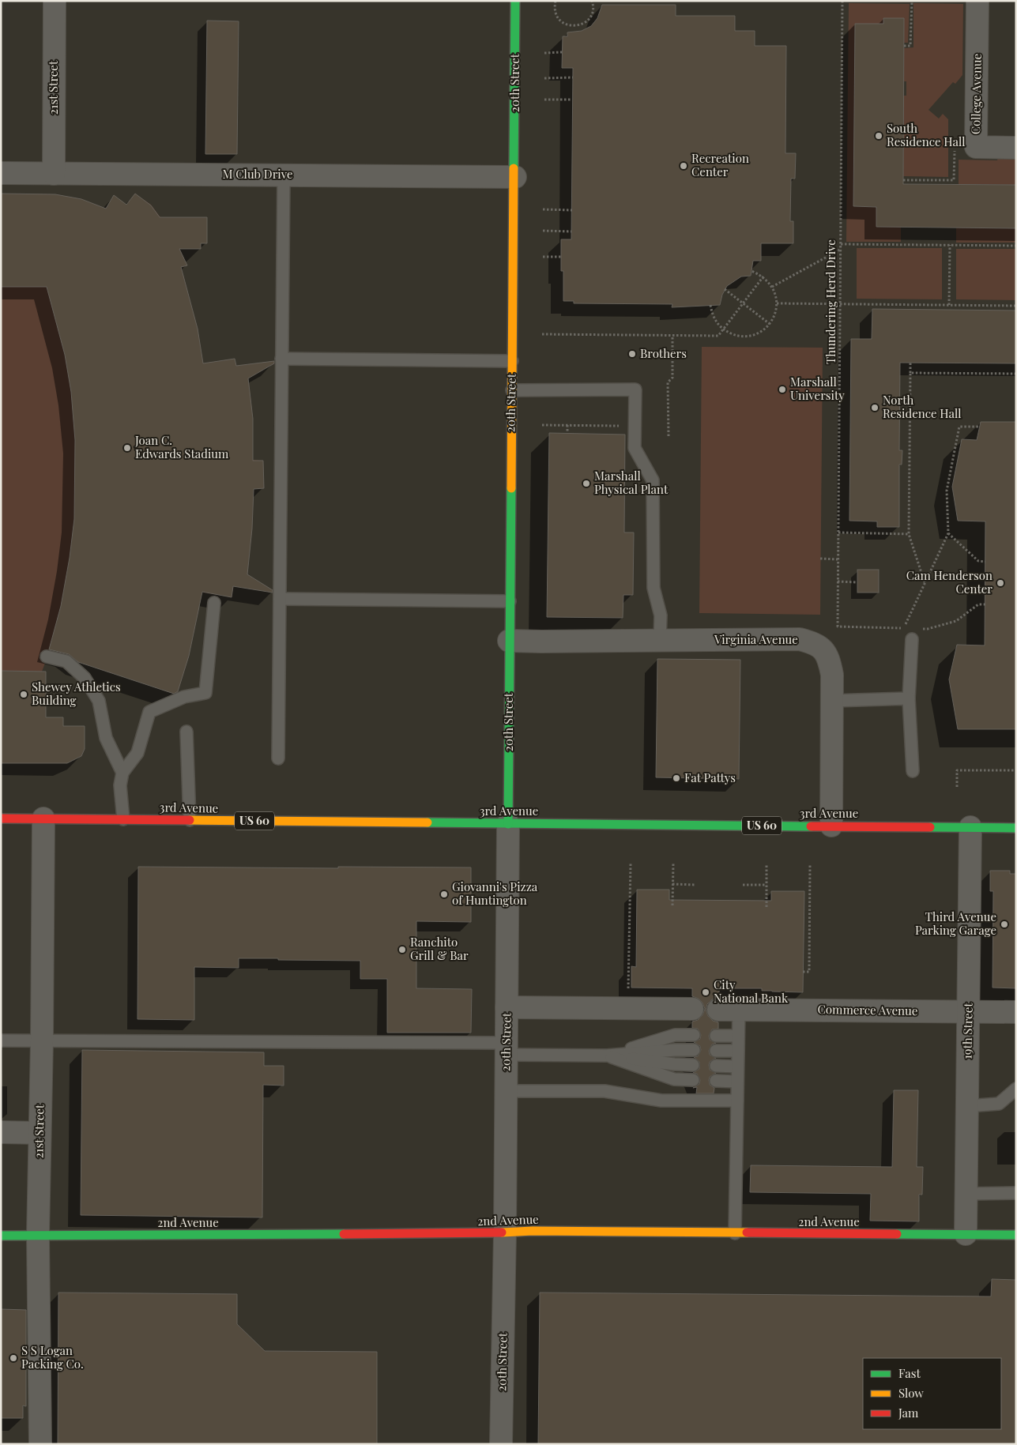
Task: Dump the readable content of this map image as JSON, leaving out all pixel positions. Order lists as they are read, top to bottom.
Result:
{
  "streets": {
    "main road": [
      "20th Street",
      "3rd Avenue",
      "US 60",
      "2nd Avenue"
    ],
    "street": [
      "21st Street",
      "College Avenue",
      "M Club Drive",
      "Virginia Avenue",
      "Commerce Avenue",
      "19th Street"
    ],
    "path": ["Thundering Herd Drive"]
  },
  "crossings": [
    ["20th Street", "M Club Drive"],
    ["20th Street", "Virginia Avenue"],
    ["20th Street", "3rd Avenue"],
    ["20th Street", "2nd Avenue"],
    ["21st Street", "M Club Drive"],
    ["21st Street", "3rd Avenue"],
    ["21st Street", "2nd Avenue"],
    ["Virginia Avenue", "3rd Avenue"],
    ["3rd Avenue", "19th Street"],
    ["Commerce Avenue", "19th Street"],
    ["19th Street", "2nd Avenue"]
  ],
  "places": [
    "South Residence Hall",
    "Recreation Center",
    "Brothers",
    "Marshall University",
    "North Residence Hall",
    "Joan C. Edwards Stadium",
    "Marshall Physical Plant",
    "Cam Henderson Center",
    "Shewey Athletics Building",
    "Fat Pattys",
    "Giovanni's Pizza of Huntington",
    "Third Avenue Parking Garage",
    "Ranchito Grill & Bar",
    "City National Bank",
    "S S Logan Packing Co."
  ],
  "legend": ["Fast", "Slow", "Jam"]
}
